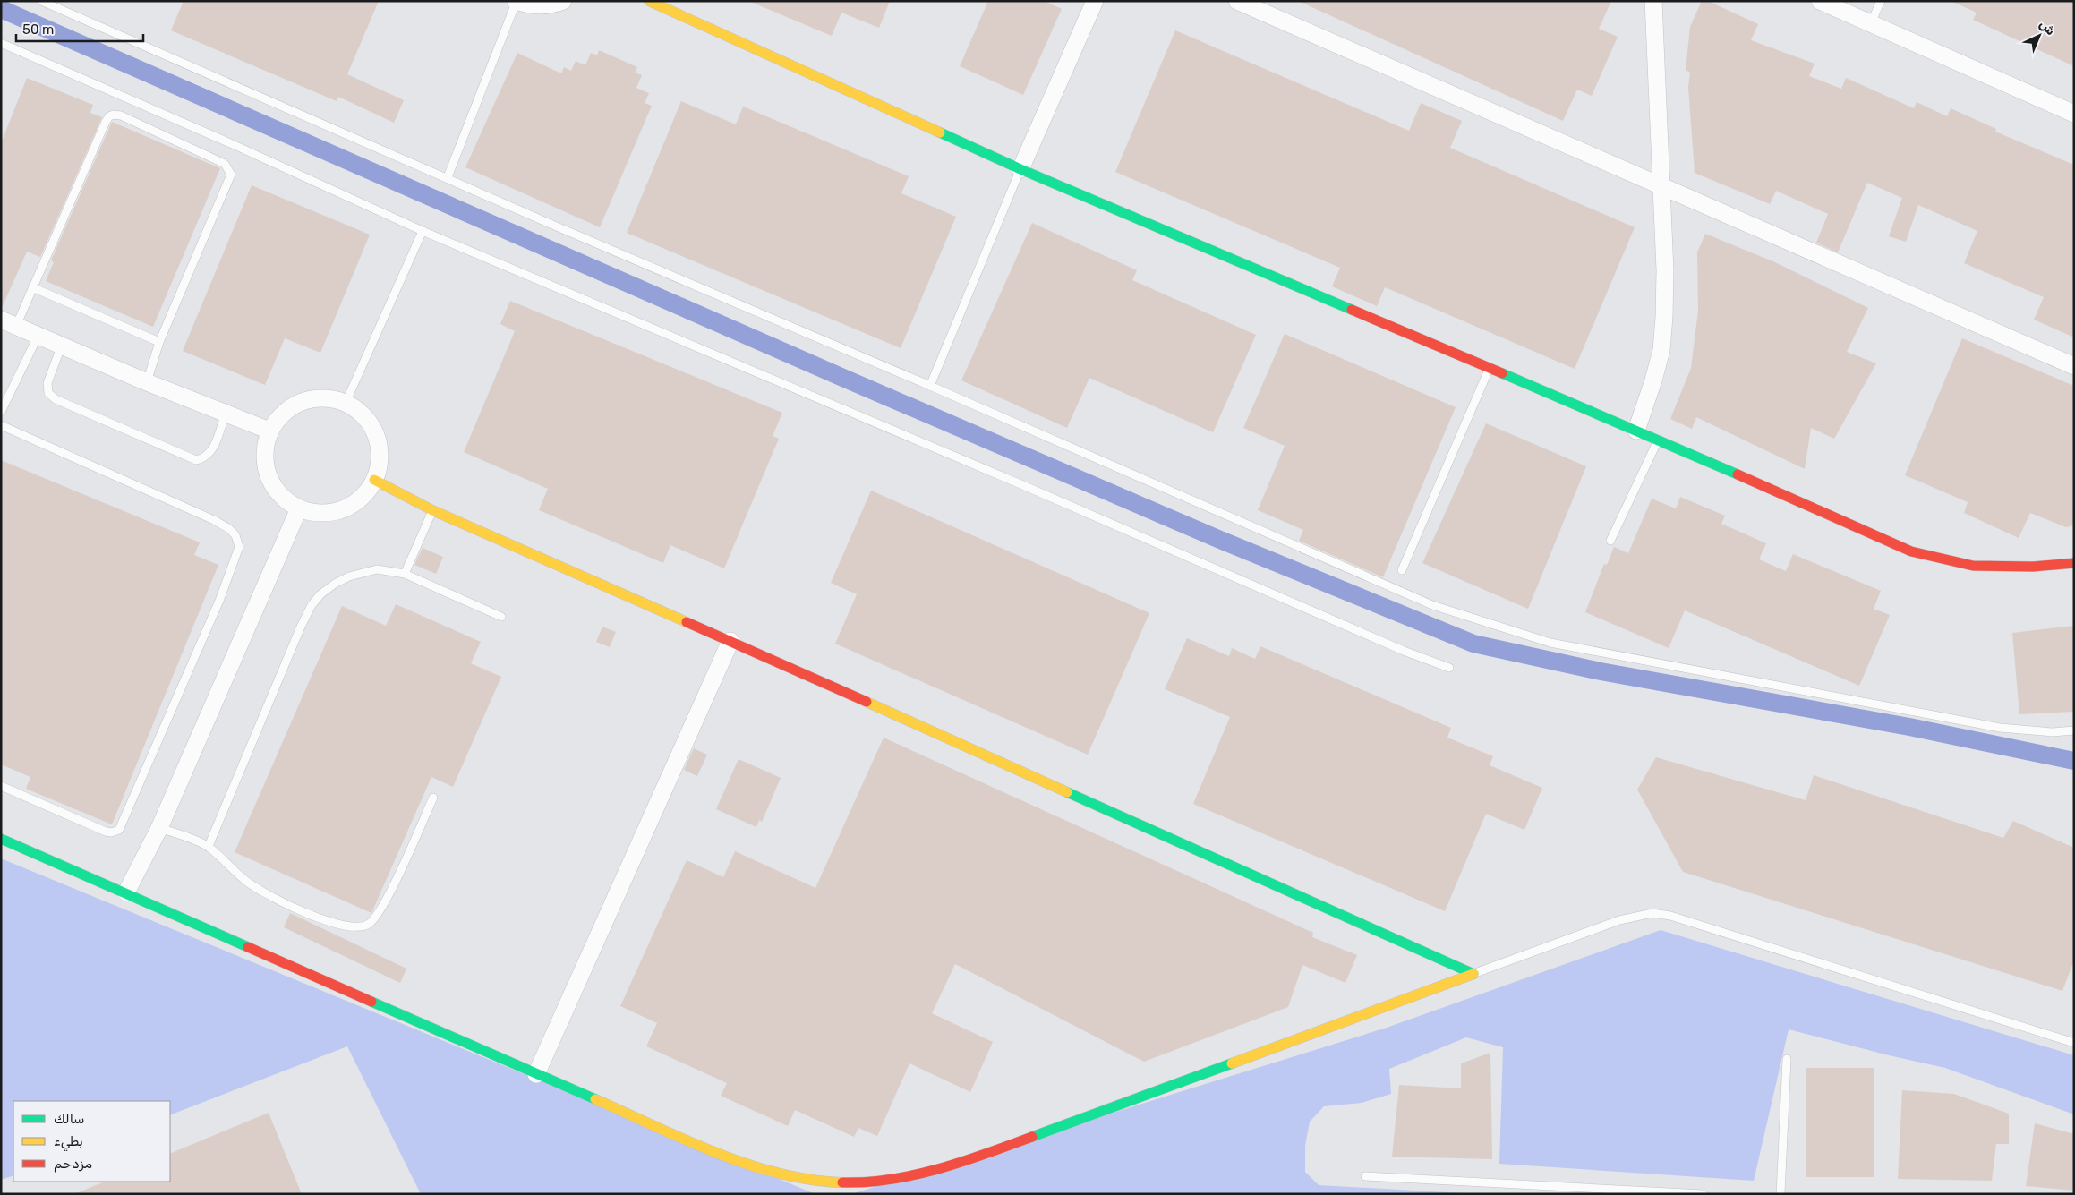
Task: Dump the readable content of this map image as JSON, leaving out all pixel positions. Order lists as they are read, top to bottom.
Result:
{
  "legend": ["سالك", "بطيء", "مزدحم"],
  "scale_bar": "50 m",
  "north": "top right"
}
